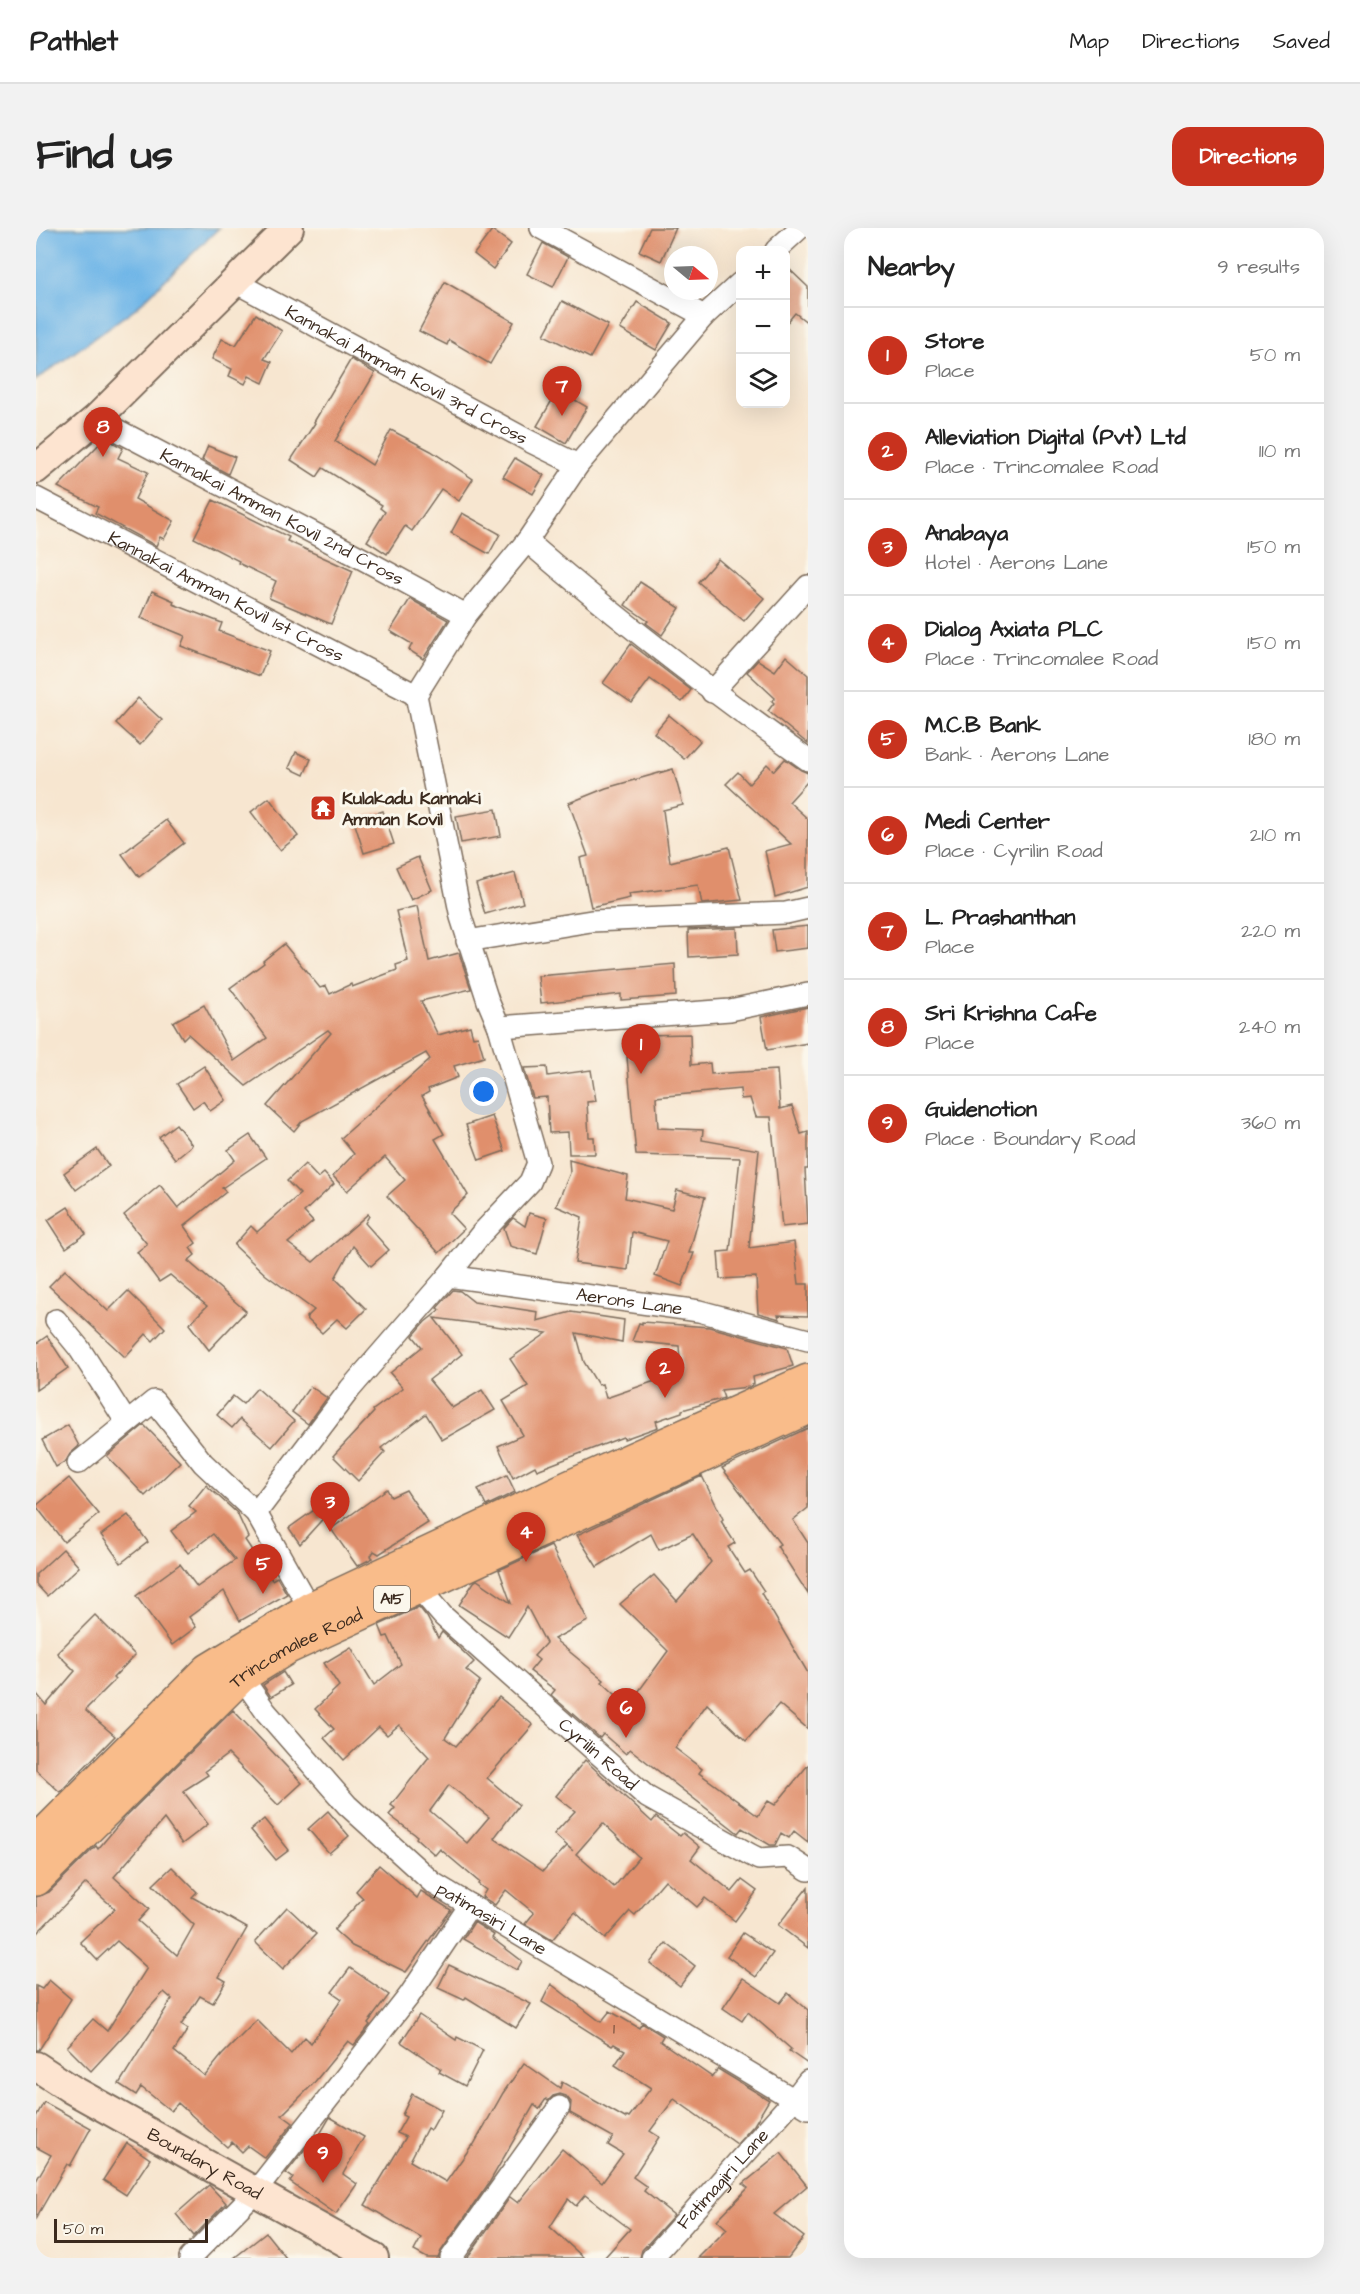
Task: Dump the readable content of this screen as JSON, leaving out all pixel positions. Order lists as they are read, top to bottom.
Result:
{
  "streets": {
    "highway": ["A15", "Trincomalee Road"],
    "main road": ["Boundary Road"],
    "street": [
      "Kannakai Amman Kovil 3rd Cross",
      "Kannakai Amman Kovil 2nd Cross",
      "Kannakai Amman Kovil 1st Cross",
      "Aerons Lane",
      "Cyrilin Road",
      "patimasiri Lane",
      "Fatimagiri Lane"
    ]
  },
  "crossings": [
    ["Trincomalee Road", "Cyrilin Road"],
    ["Trincomalee Road", "patimasiri Lane"],
    ["patimasiri Lane", "Fatimagiri Lane"]
  ],
  "places": {
    "temple": ["Kulakadu Kannaki Amman Kovil"]
  },
  "house_numbers": ["1"],
  "scale_bar": "50 m",
  "north": "right",
  "page": {
    "header": "Pathlet",
    "nav": ["Map", "Directions", "Saved"],
    "title": "Find us",
    "buttons": "Directions",
    "heading": ["Nearby", "9 results"],
    "map_buttons": ["+", "−"],
    "list": [
      {
        "mark": "1",
        "name": "Store",
        "note": "Place",
        "value": "50 m"
      },
      {
        "mark": "2",
        "name": "Alleviation Digital (Pvt) Ltd",
        "note": "Place · Trincomalee Road",
        "value": "110 m"
      },
      {
        "mark": "3",
        "name": "Anabaya",
        "note": "Hotel · Aerons Lane",
        "value": "150 m"
      },
      {
        "mark": "4",
        "name": "Dialog Axiata PLC",
        "note": "Place · Trincomalee Road",
        "value": "150 m"
      },
      {
        "mark": "5",
        "name": "M.C.B Bank",
        "note": "Bank · Aerons Lane",
        "value": "180 m"
      },
      {
        "mark": "6",
        "name": "Medi Center",
        "note": "Place · Cyrilin Road",
        "value": "210 m"
      },
      {
        "mark": "7",
        "name": "L. Prashanthan",
        "note": "Place",
        "value": "220 m"
      },
      {
        "mark": "8",
        "name": "Sri Krishna Cafe",
        "note": "Place",
        "value": "240 m"
      },
      {
        "mark": "9",
        "name": "Guidenotion",
        "note": "Place · Boundary Road",
        "value": "360 m"
      }
    ],
    "pins": [
      "7",
      "8",
      "1",
      "2",
      "3",
      "4",
      "5",
      "6",
      "9"
    ],
    "scale": "50 m"
  }
}
